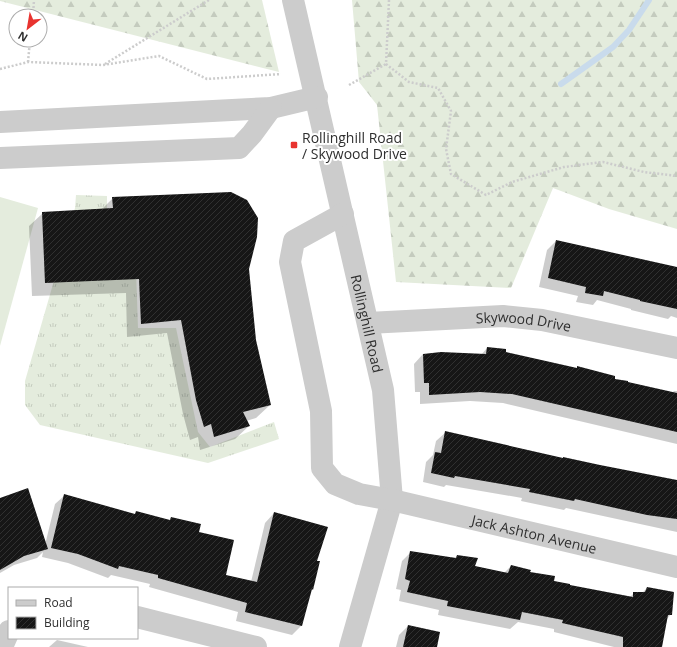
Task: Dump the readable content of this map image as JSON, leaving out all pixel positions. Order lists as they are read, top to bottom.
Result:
{
  "streets": {
    "street": ["Skywood Drive", "Rollinghill Road", "Jack Ashton Avenue"]
  },
  "crossings": [
    ["Skywood Drive", "Rollinghill Road"],
    ["Rollinghill Road", "Jack Ashton Avenue"]
  ],
  "places": {
    "transit": ["Rollinghill Road / Skywood Drive"]
  },
  "legend": ["Road", "Building"],
  "north": "bottom left"
}
